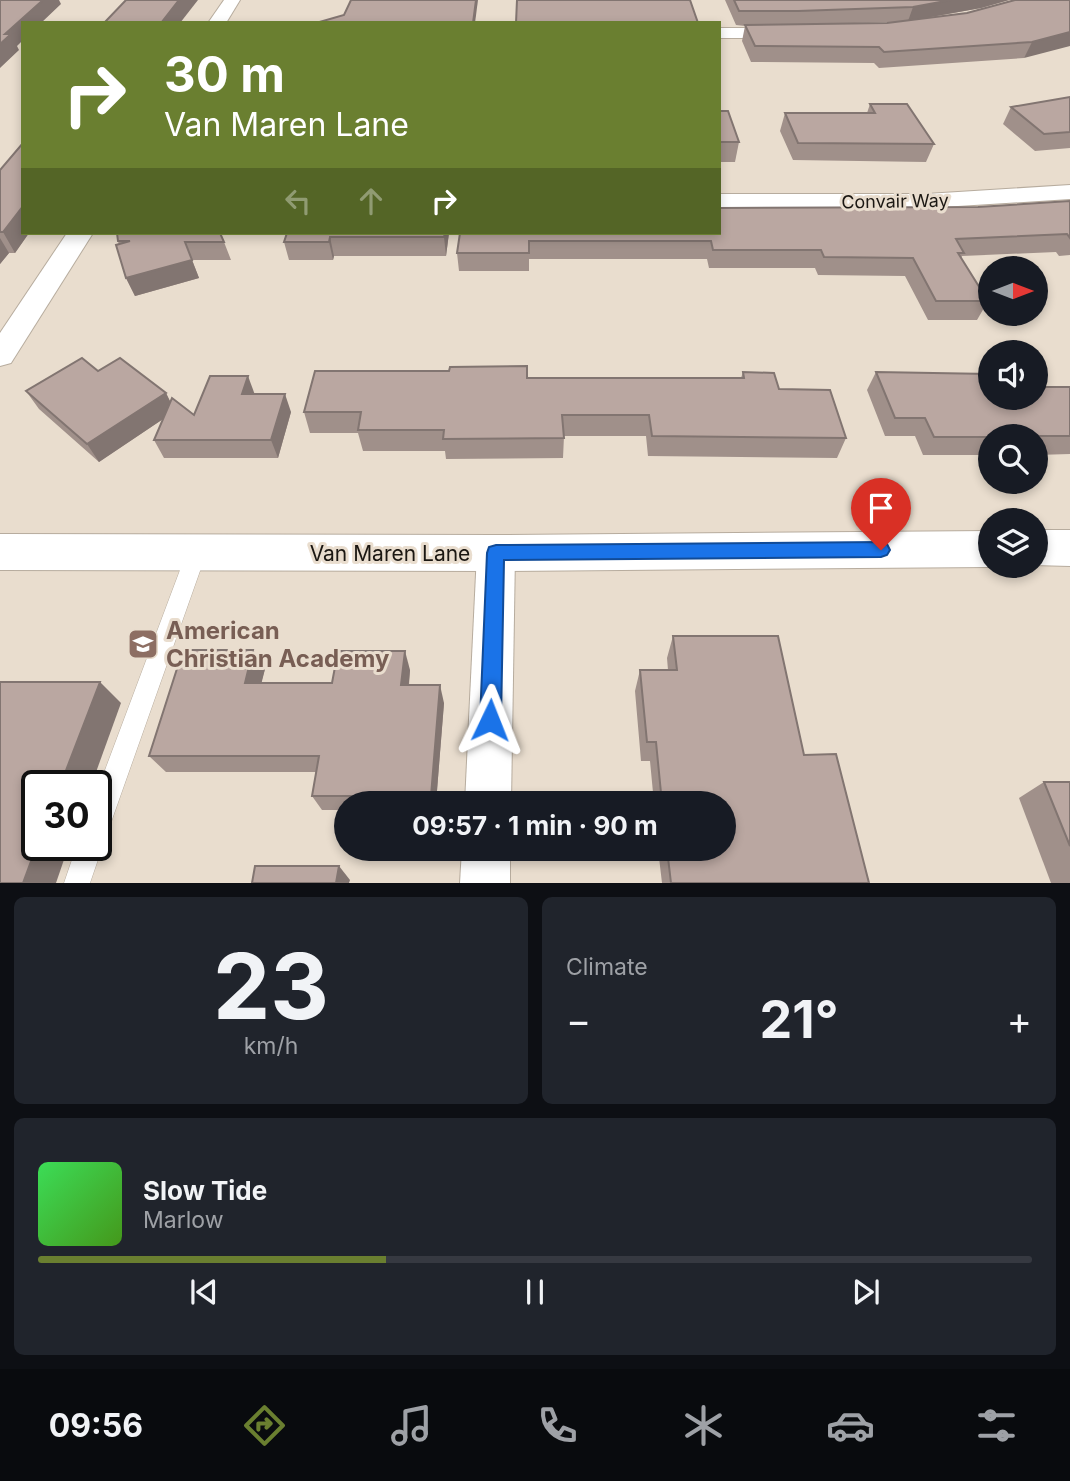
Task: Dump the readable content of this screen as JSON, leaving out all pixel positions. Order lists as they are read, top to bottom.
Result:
{
  "streets": {
    "main road": ["Van Maren Lane"],
    "street": ["Convair Way"]
  },
  "places": {
    "school or university": ["American Christian Academy"]
  },
  "north": "right",
  "page": {
    "turn": ["30 m", "Van Maren Lane"],
    "limit": "30",
    "trip": "09:57 · 1 min · 90 m",
    "tile": [
      ["23", "km/h"],
      "Climate"
    ],
    "heat": ["−", "21°", "+"],
    "song": ["Slow Tide", "Marlow"],
    "tabs": "09:56"
  }
}
